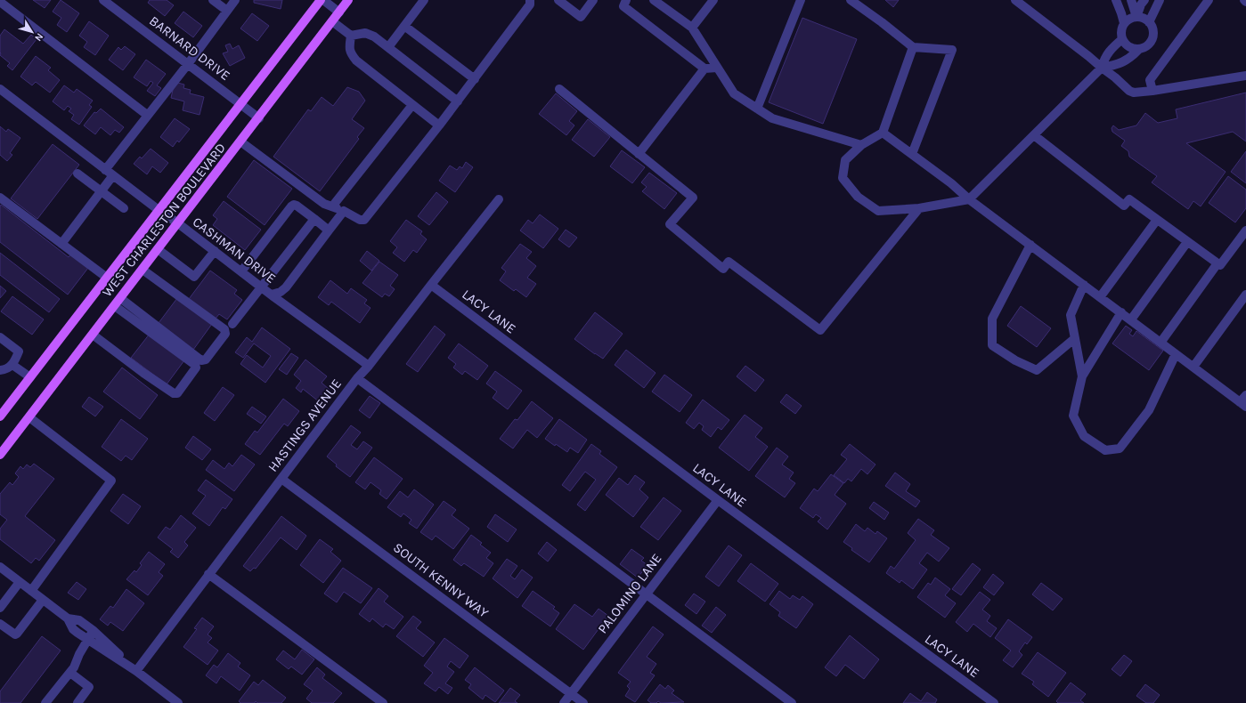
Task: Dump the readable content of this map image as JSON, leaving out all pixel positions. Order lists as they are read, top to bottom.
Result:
{
  "streets": {
    "main road": ["WEST CHARLESTON BOULEVARD"],
    "street": [
      "BARNARD DRIVE",
      "CASHMAN DRIVE",
      "LACY LANE",
      "HASTINGS AVENUE",
      "SOUTH KENNY WAY",
      "PALOMINO LANE"
    ]
  },
  "crossings": [
    ["BARNARD DRIVE", "WEST CHARLESTON BOULEVARD"],
    ["WEST CHARLESTON BOULEVARD", "CASHMAN DRIVE"],
    ["CASHMAN DRIVE", "HASTINGS AVENUE"],
    ["LACY LANE", "HASTINGS AVENUE"],
    ["LACY LANE", "PALOMINO LANE"],
    ["HASTINGS AVENUE", "SOUTH KENNY WAY"],
    ["SOUTH KENNY WAY", "PALOMINO LANE"]
  ],
  "north": "bottom right"
}
